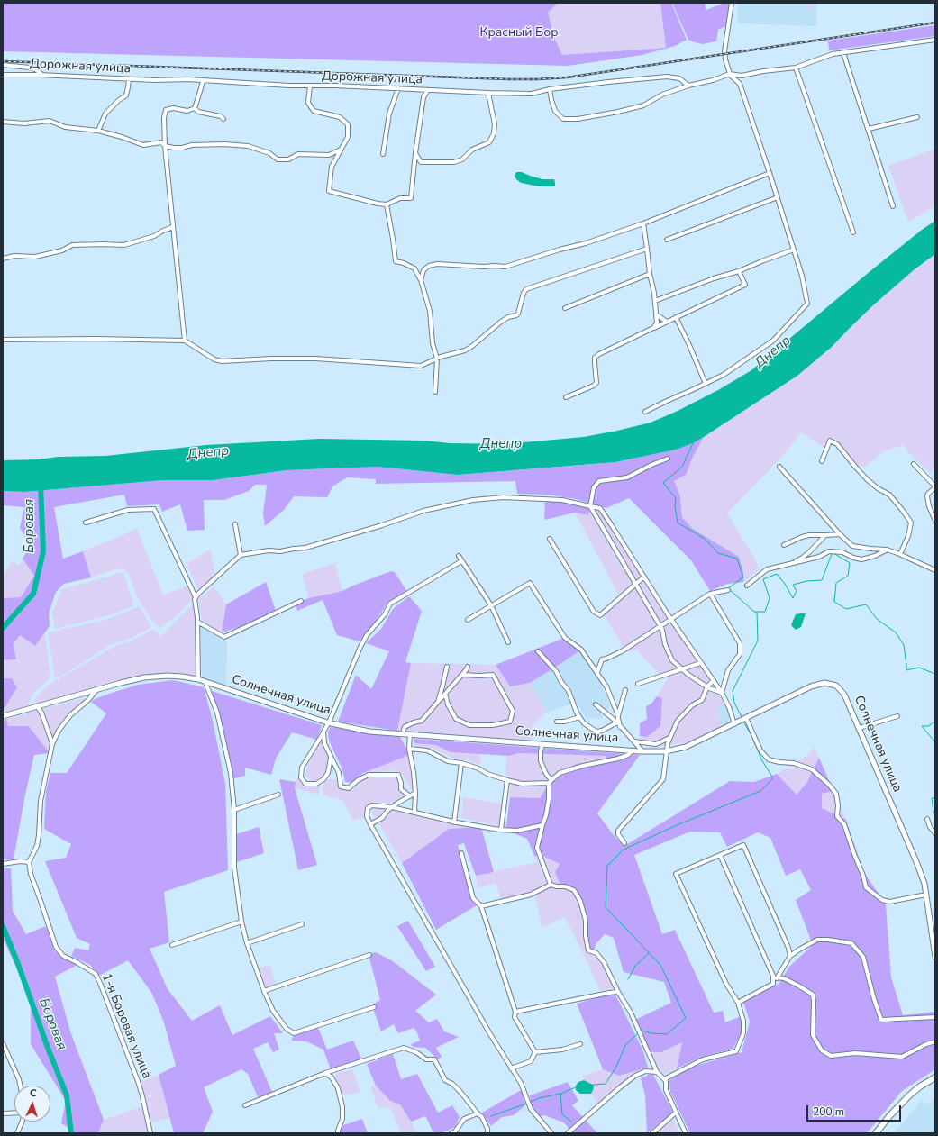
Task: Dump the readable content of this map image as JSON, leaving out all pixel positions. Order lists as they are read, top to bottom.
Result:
{
  "streets": {
    "street": ["Дорожная улица", "Солнечная улица", "1-я Боровая улица"]
  },
  "water": ["Днепр", "Боровая"],
  "parks": ["Красный Бор"],
  "scale_bar": "200 m",
  "north": "top"
}
